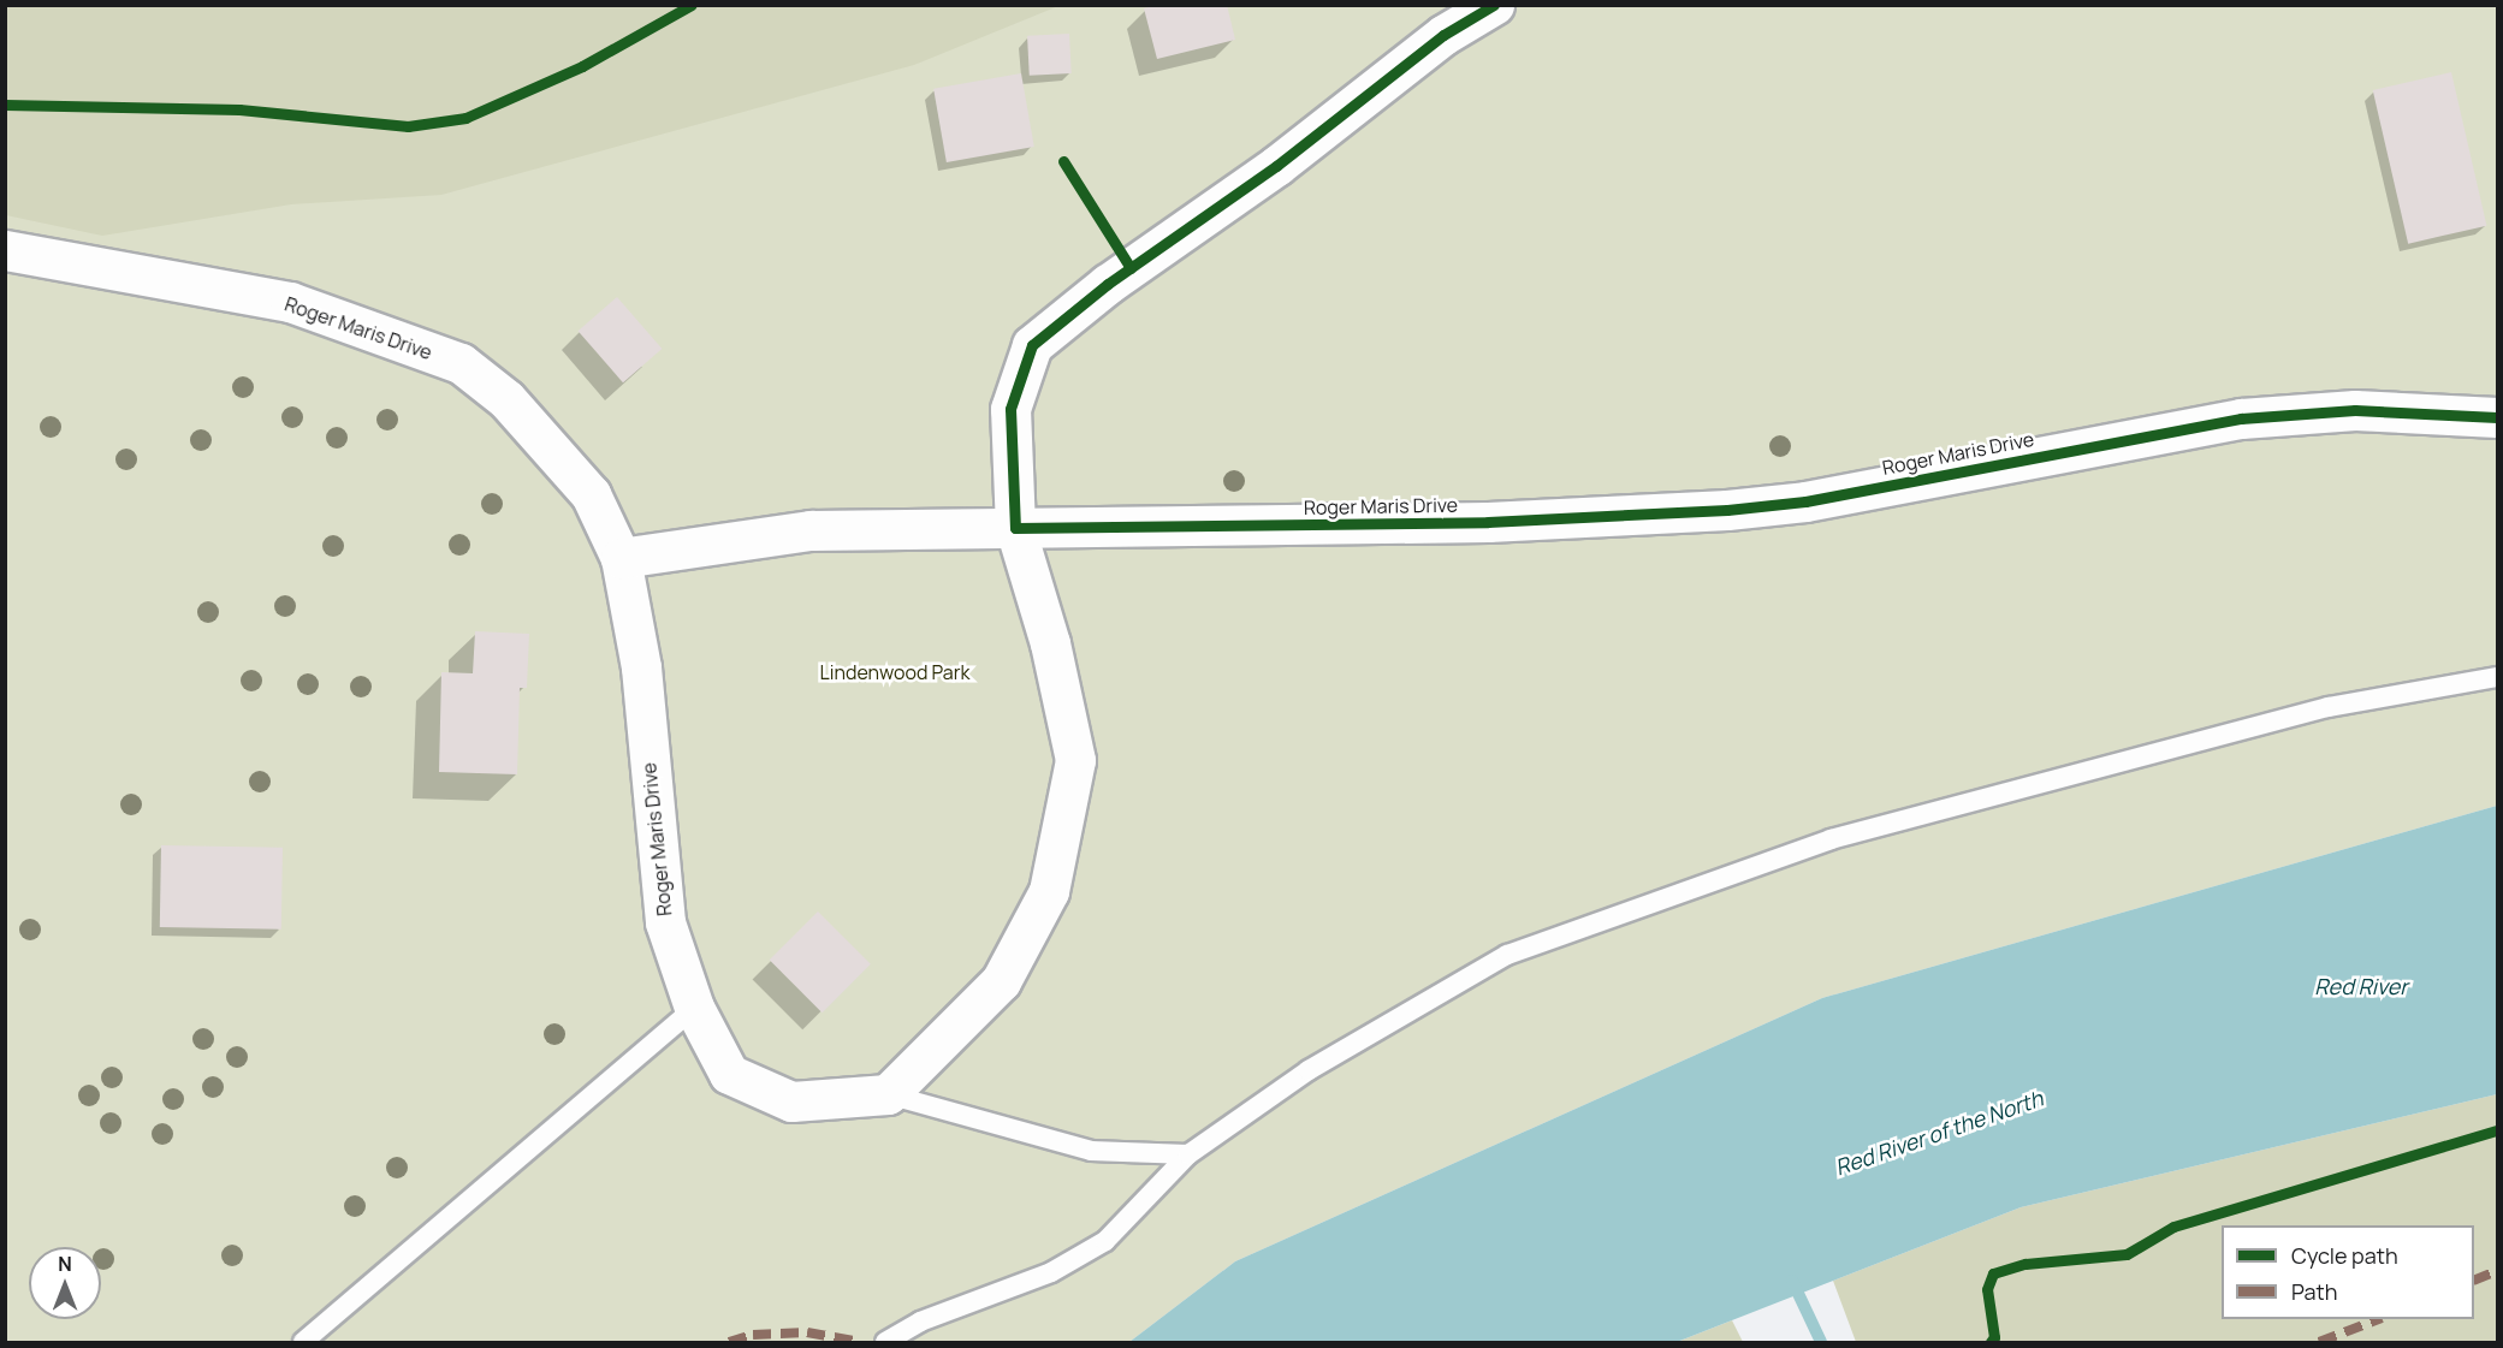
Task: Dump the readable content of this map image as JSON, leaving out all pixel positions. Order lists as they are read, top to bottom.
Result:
{
  "streets": {
    "street": ["Roger Maris Drive"]
  },
  "water": ["Red River", "Red River of the North"],
  "parks": ["Lindenwood Park"],
  "legend": ["Cycle path", "Path"],
  "north": "top"
}
